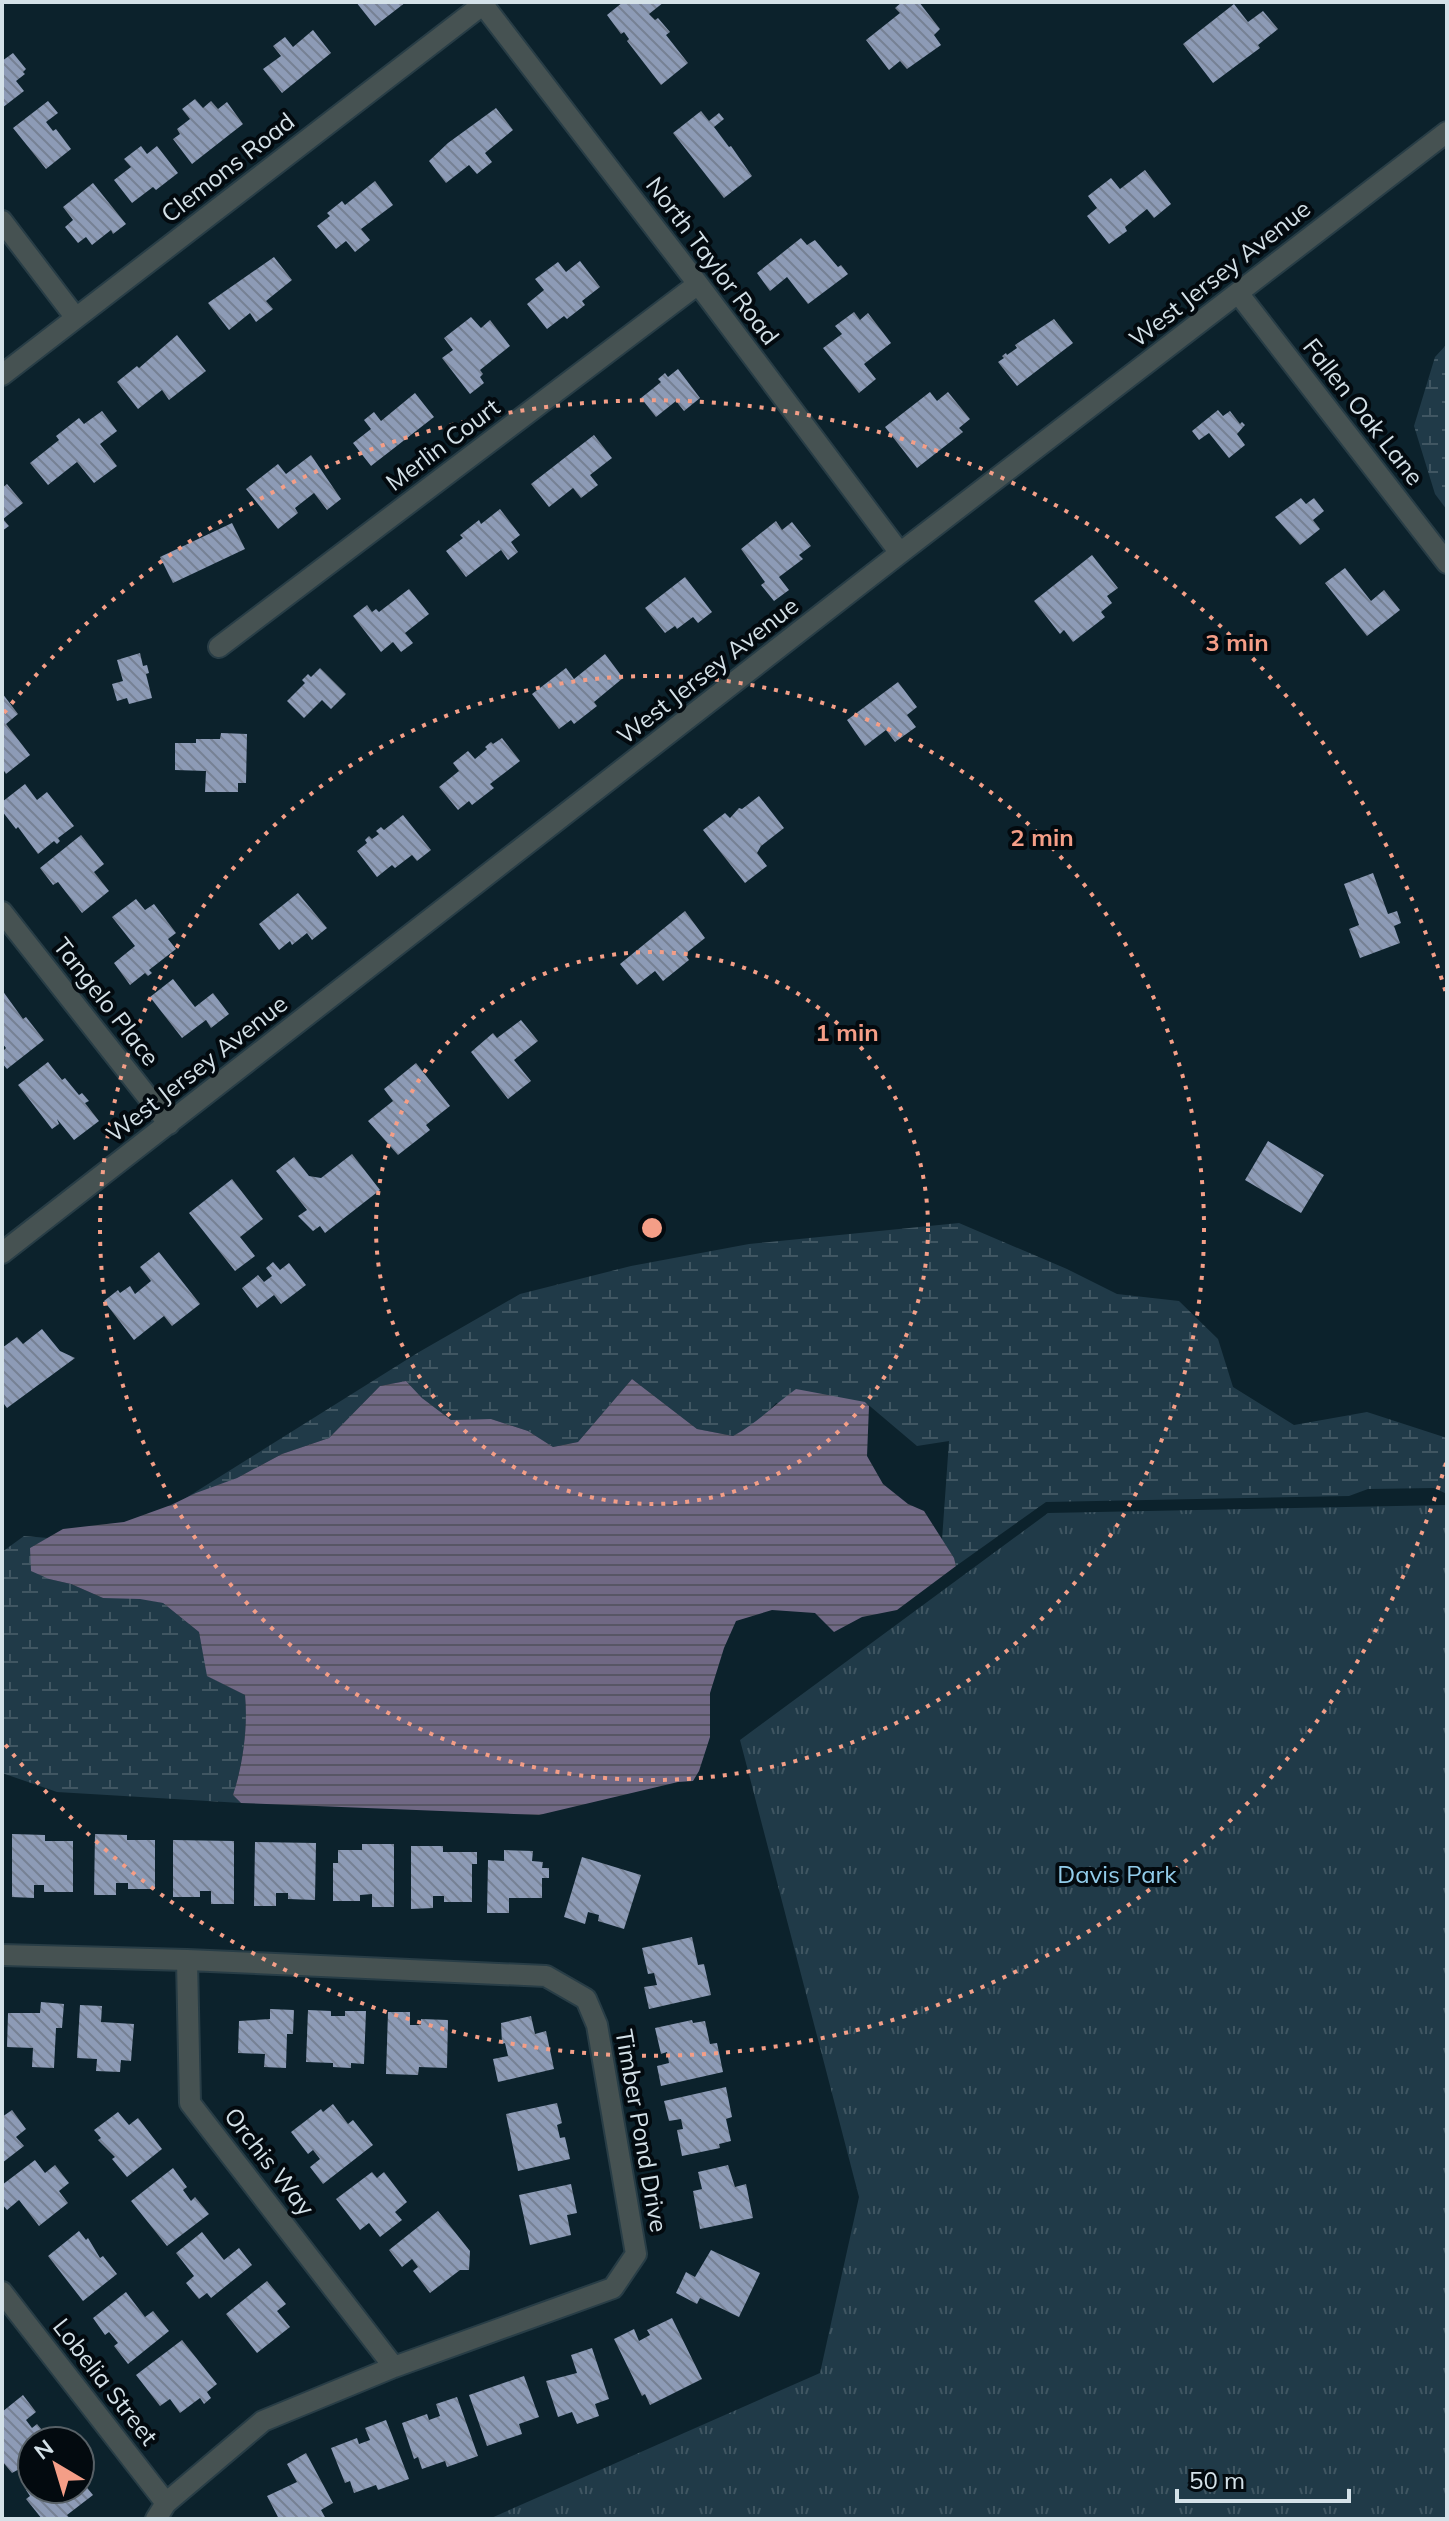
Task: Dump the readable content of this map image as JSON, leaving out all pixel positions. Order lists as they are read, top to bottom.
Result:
{
  "streets": {
    "street": [
      "Clemons Road",
      "North Taylor Road",
      "West Jersey Avenue",
      "Fallen Oak Lane",
      "Merlin Court",
      "Tangelo Place",
      "Timber Pond Drive",
      "Orchis Way",
      "Lobelia Street"
    ]
  },
  "crossings": [
    ["Clemons Road", "North Taylor Road"],
    ["North Taylor Road", "West Jersey Avenue"],
    ["North Taylor Road", "Merlin Court"],
    ["West Jersey Avenue", "Fallen Oak Lane"],
    ["West Jersey Avenue", "Tangelo Place"],
    ["Timber Pond Drive", "Orchis Way"],
    ["Timber Pond Drive", "Lobelia Street"]
  ],
  "parks": ["Davis Park"],
  "scale_bar": "50 m",
  "north": "top left",
  "rings": ["3 min", "2 min", "1 min"]
}
